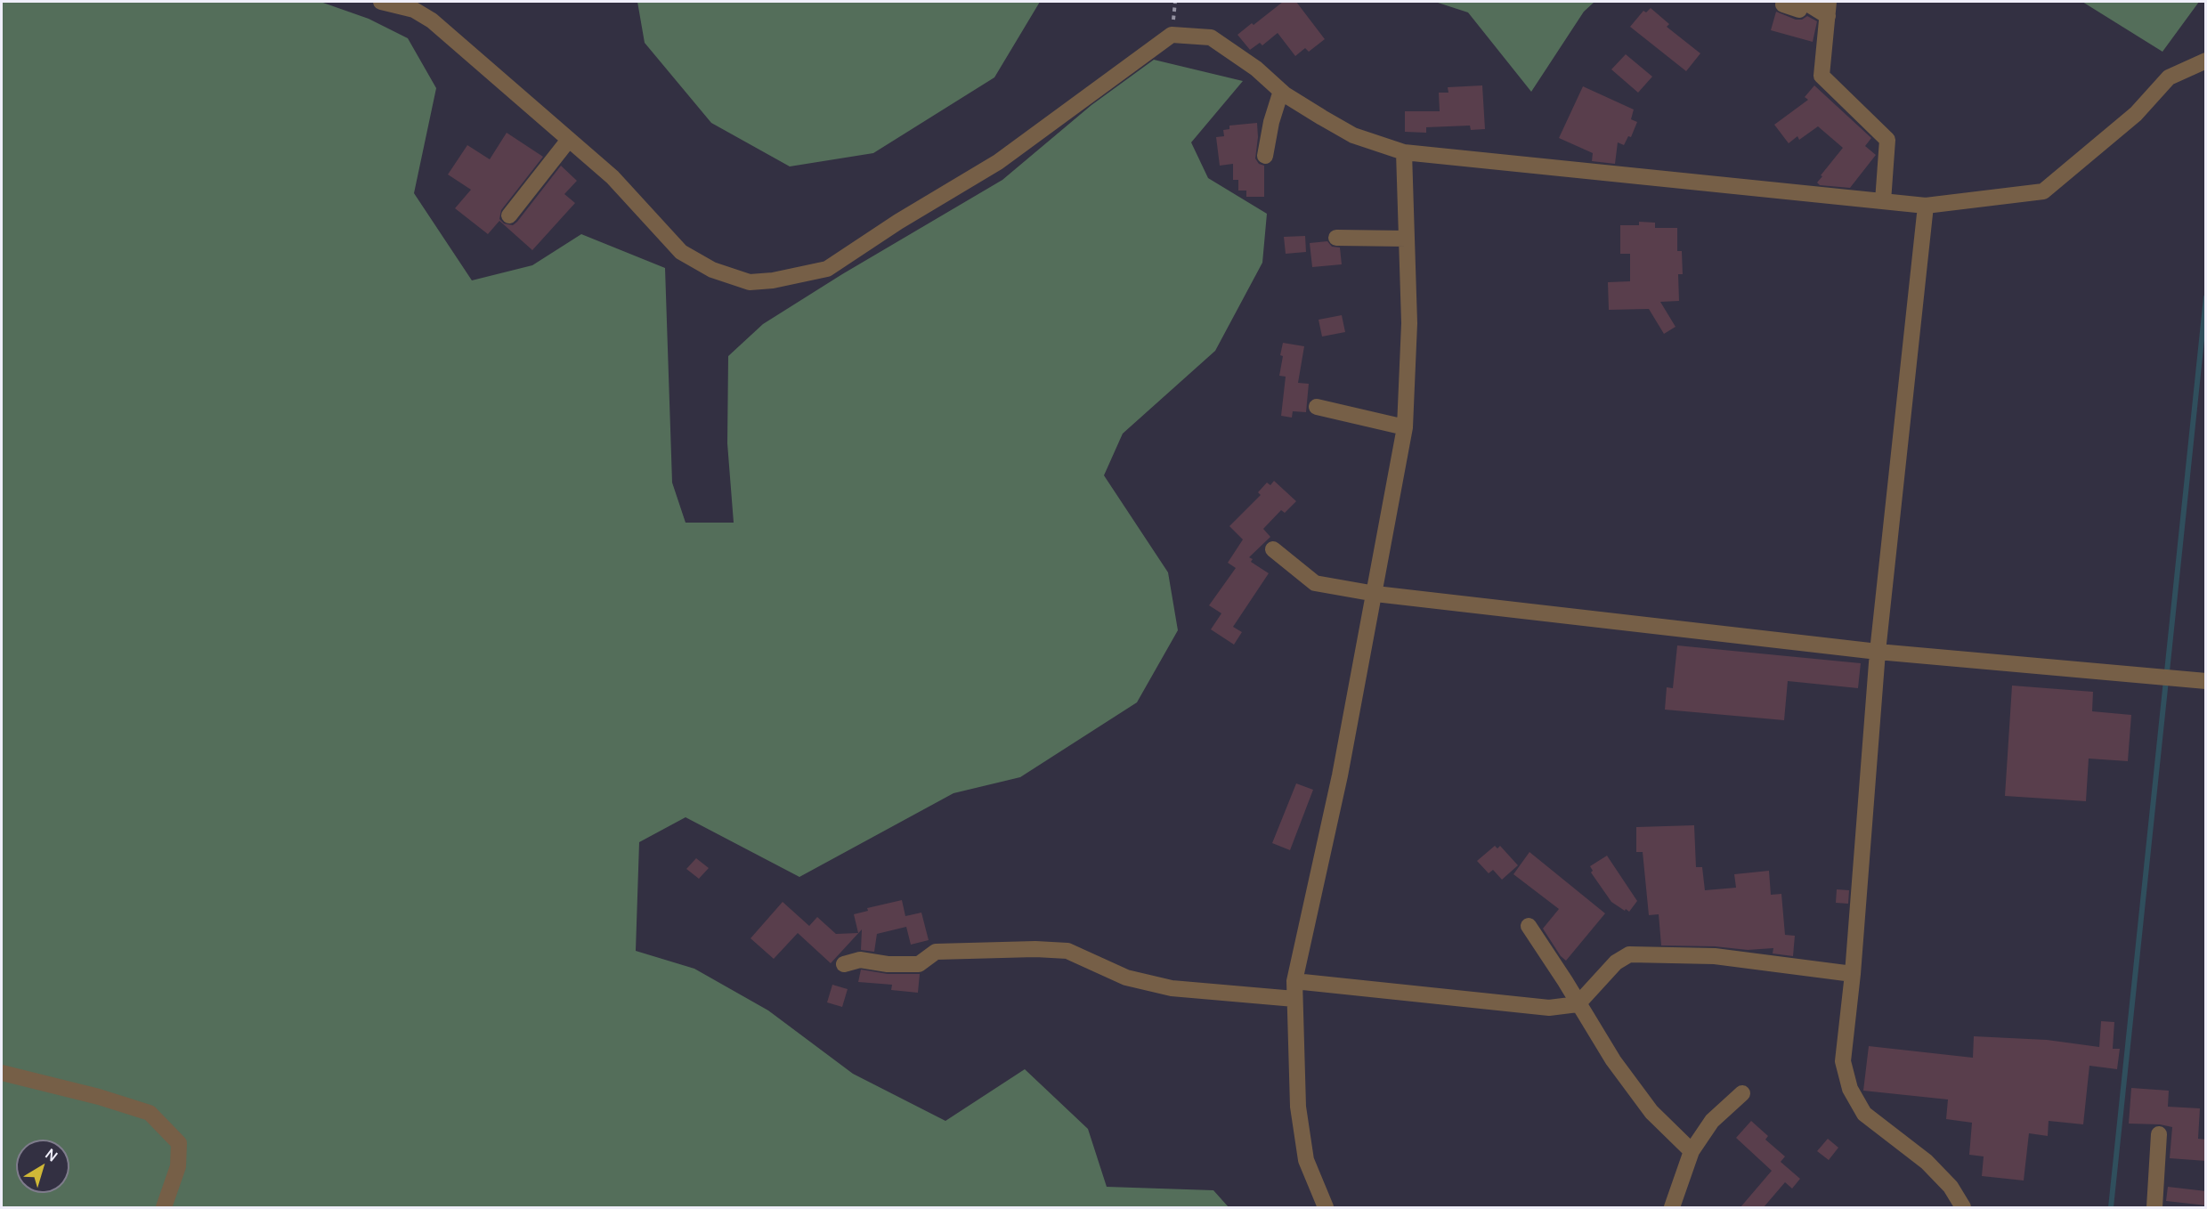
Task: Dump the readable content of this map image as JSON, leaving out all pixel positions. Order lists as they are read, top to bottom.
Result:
{
  "north": "top right"
}
